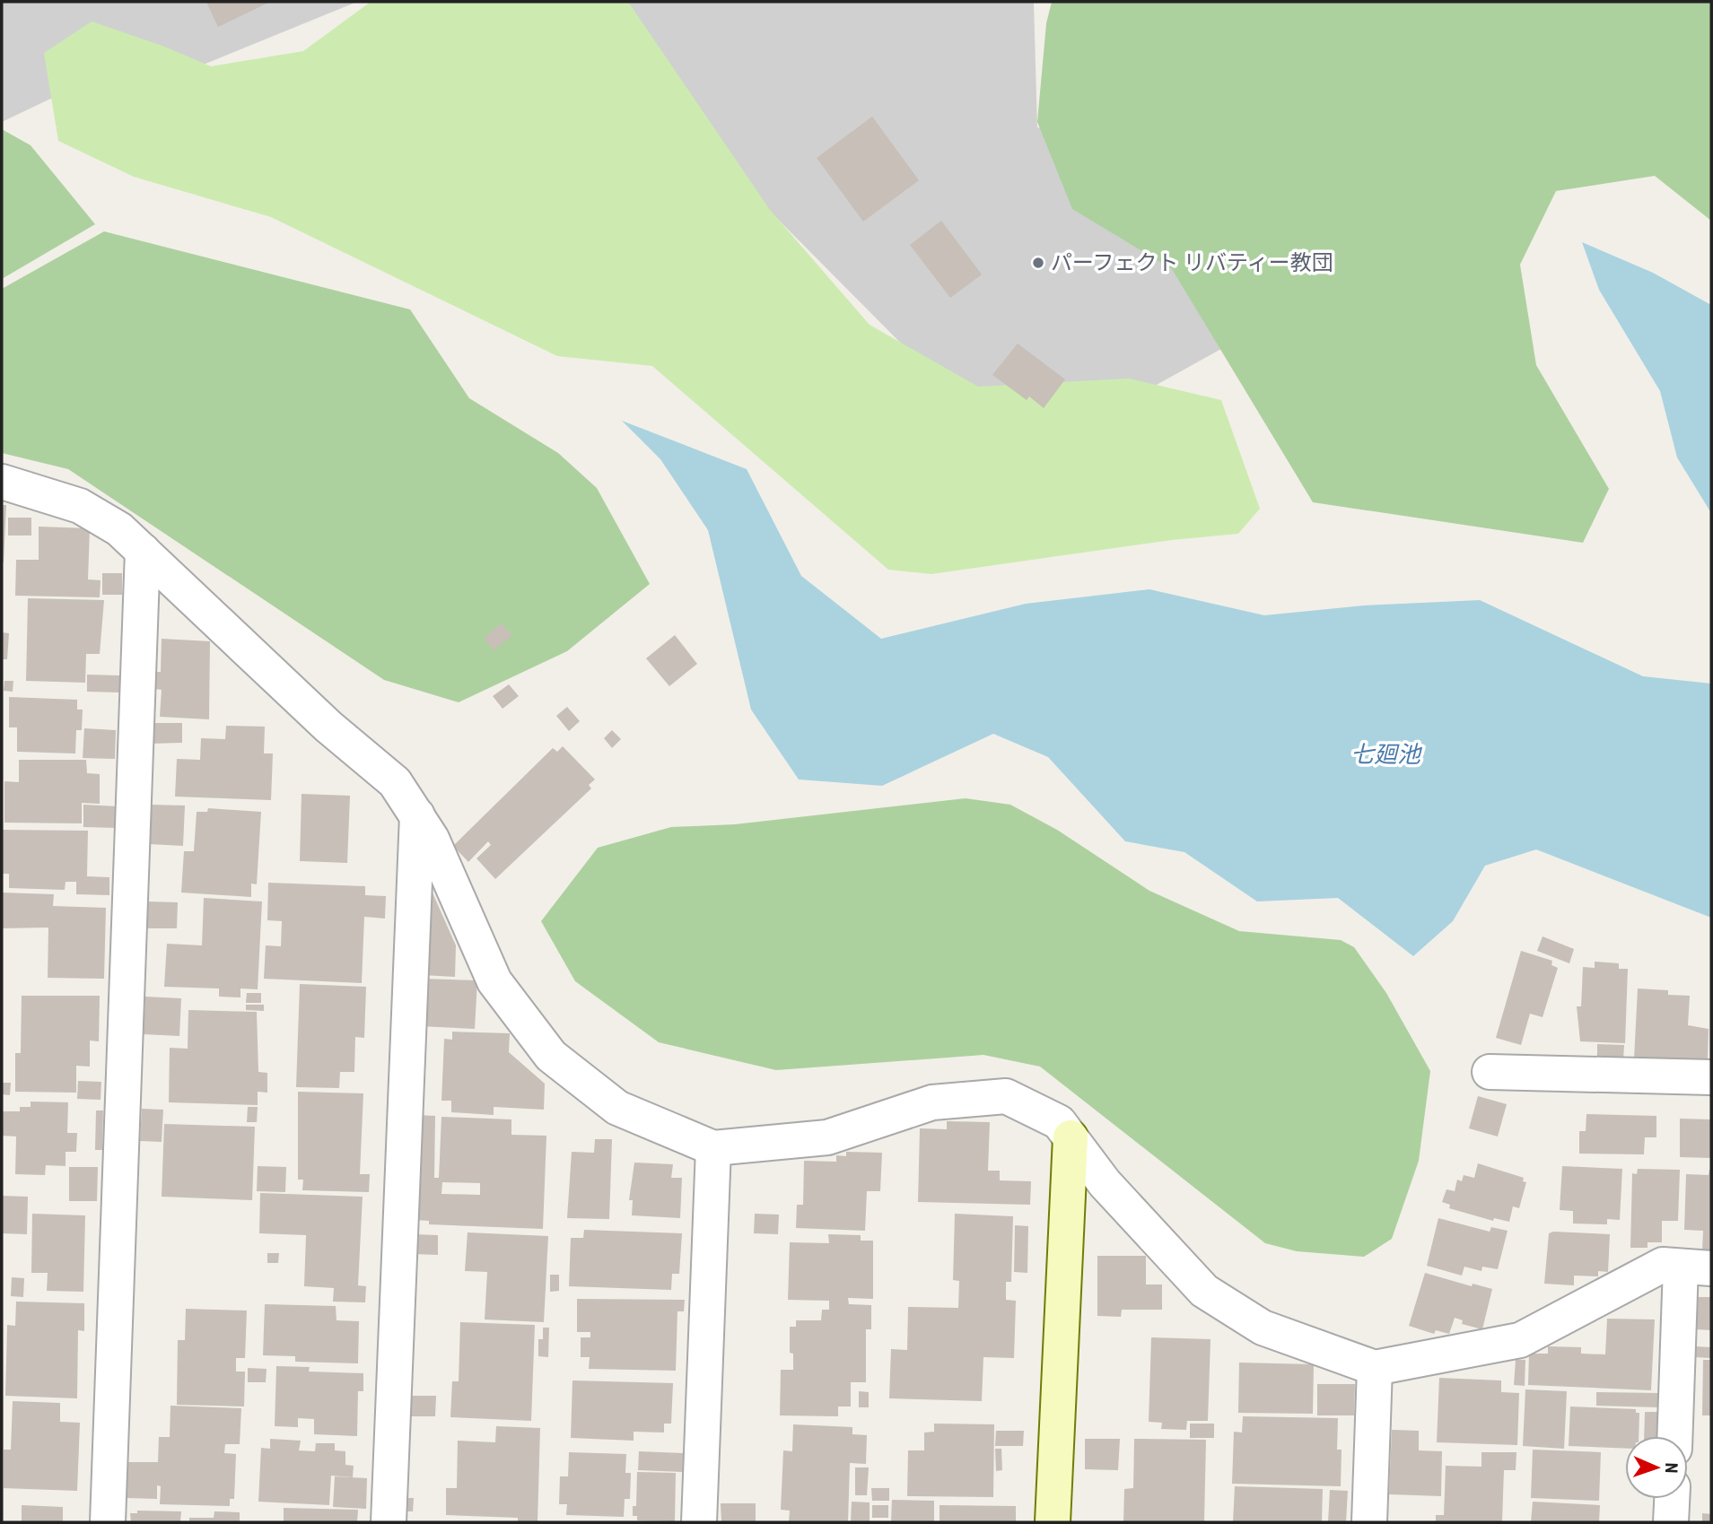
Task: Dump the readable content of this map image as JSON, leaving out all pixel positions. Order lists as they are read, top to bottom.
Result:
{
  "water": ["七廻池"],
  "places": ["パーフェクト リバティー教団"],
  "north": "right"
}
